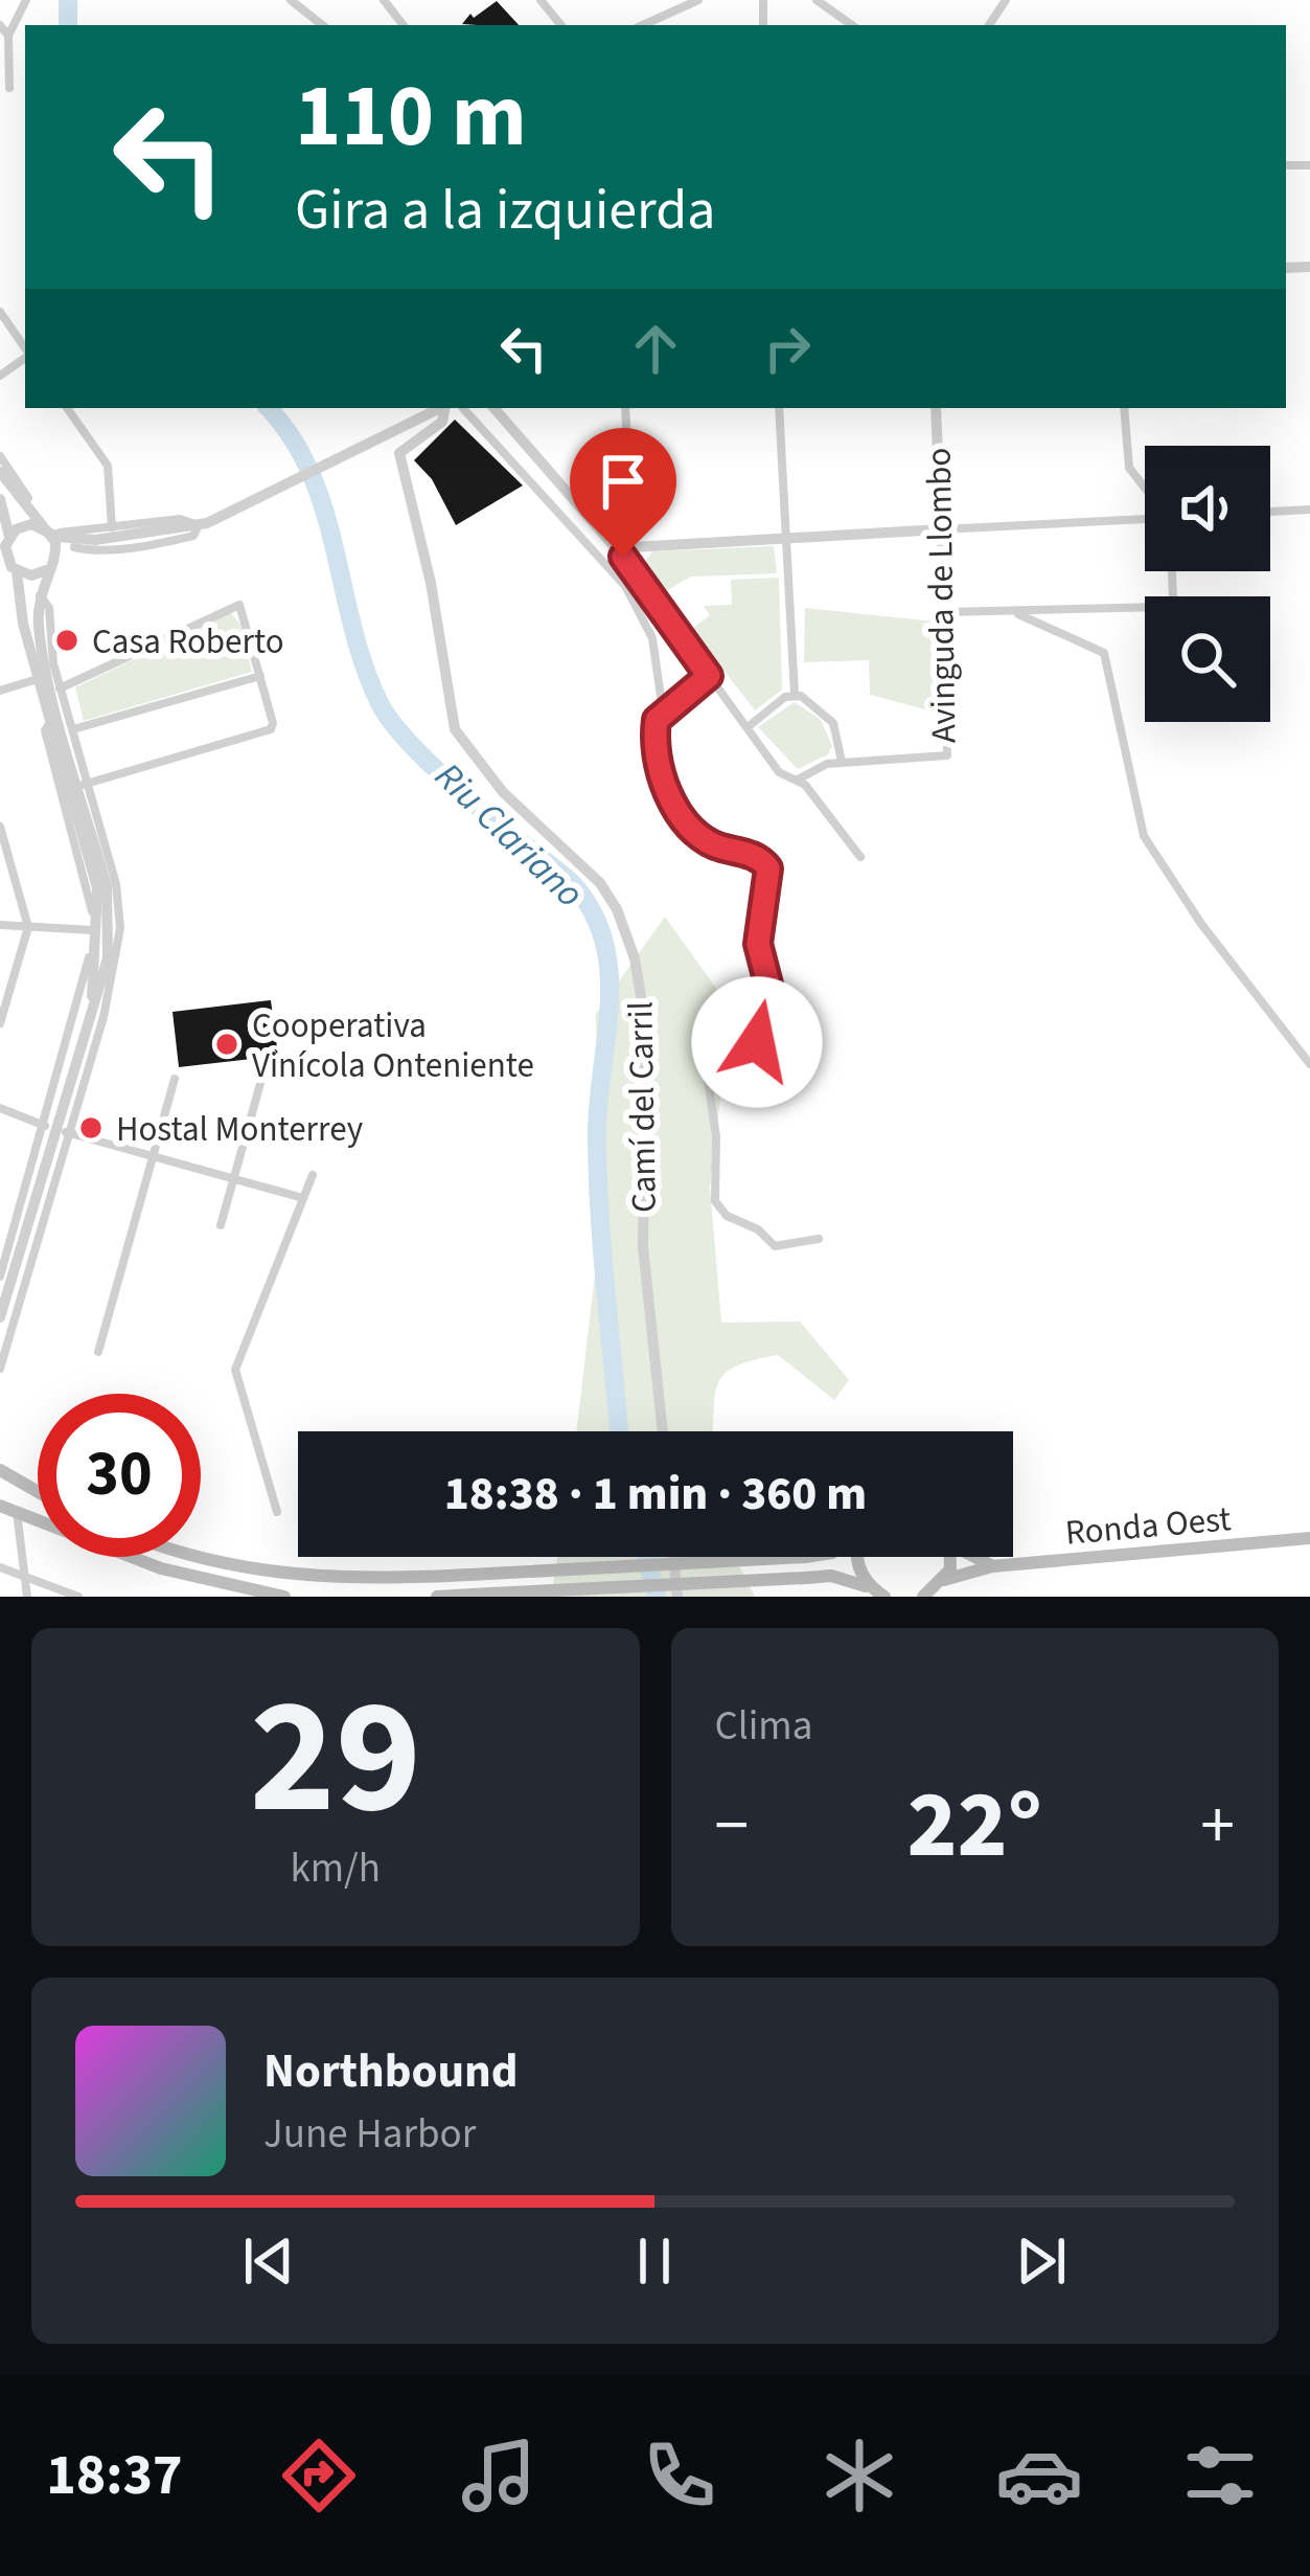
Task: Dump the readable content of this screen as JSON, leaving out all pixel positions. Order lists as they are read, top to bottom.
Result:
{
  "streets": {
    "main road": ["Ronda Oest"],
    "street": ["Avinguda de Llombo", "Camí del Carril"]
  },
  "water": ["Riu Clariano"],
  "places": ["Casa Roberto", "Cooperativa Vinícola Onteniente", "Hostal Monterrey"],
  "page": {
    "turn": ["110 m", "Gira a la izquierda"],
    "limit": "30",
    "trip": "18:38 · 1 min · 360 m",
    "tile": [
      ["29", "km/h"],
      "Clima"
    ],
    "heat": ["−", "22°", "+"],
    "song": ["Northbound", "June Harbor"],
    "tabs": "18:37"
  }
}
